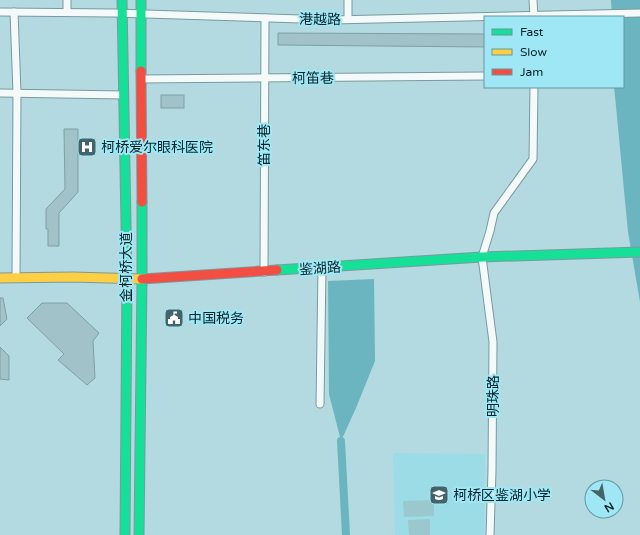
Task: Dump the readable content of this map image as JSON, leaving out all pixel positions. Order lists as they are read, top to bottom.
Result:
{
  "streets": {
    "main road": ["金柯桥大道", "鉴湖路"],
    "street": [
      "港越路",
      "柯笛巷",
      "笛东巷",
      "明珠路"
    ]
  },
  "crossings": [
    ["港越路", "笛东巷"],
    ["港越路", "金柯桥大道"],
    ["柯笛巷", "笛东巷"],
    ["柯笛巷", "金柯桥大道"],
    ["笛东巷", "鉴湖路"],
    ["金柯桥大道", "鉴湖路"],
    ["鉴湖路", "明珠路"]
  ],
  "places": {
    "hospital": ["柯桥爱尔眼科医院"],
    "public building": ["中国税务"],
    "school or university": ["柯桥区鉴湖小学"]
  },
  "legend": ["Fast", "Slow", "Jam"],
  "north": "bottom right"
}
